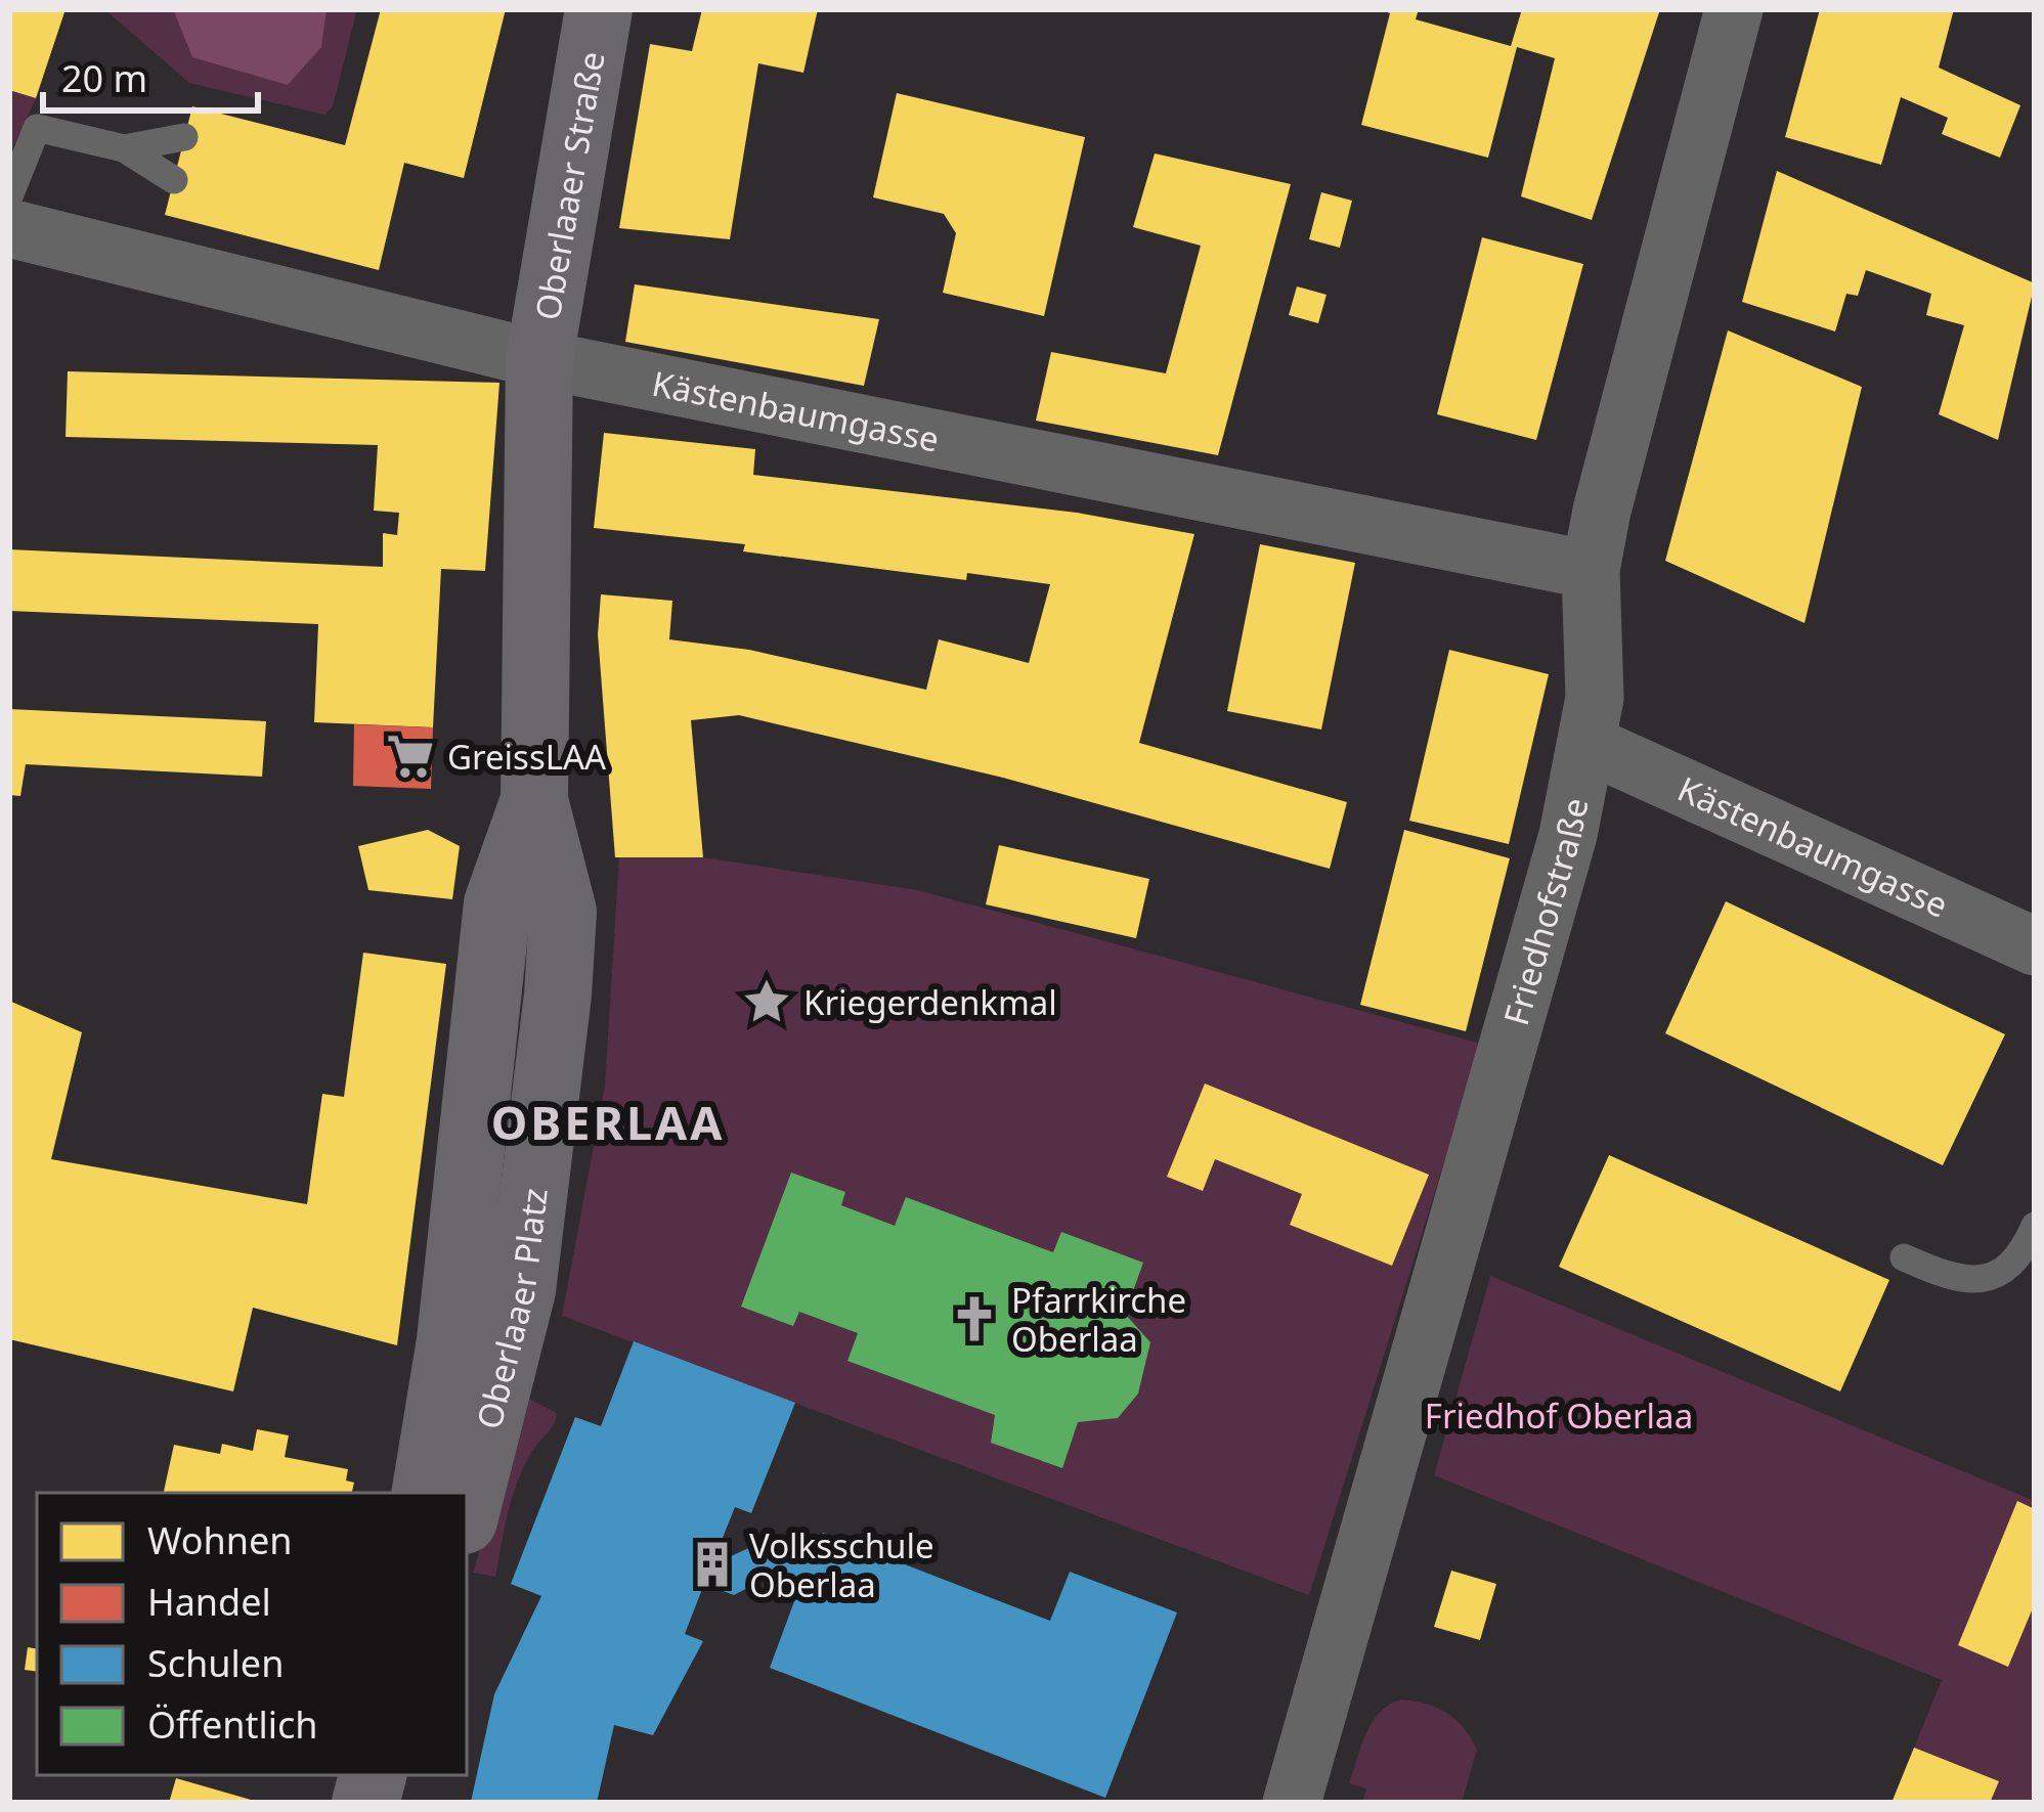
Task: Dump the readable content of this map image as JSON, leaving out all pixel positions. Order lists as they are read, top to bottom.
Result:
{
  "streets": {
    "main road": ["Oberlaaer Straße", "Oberlaaer Platz"],
    "street": ["Kästenbaumgasse", "Friedhofstraße"]
  },
  "crossings": [
    ["Oberlaaer Straße", "Kästenbaumgasse"],
    ["Oberlaaer Straße", "Oberlaaer Platz"],
    ["Kästenbaumgasse", "Friedhofstraße"],
    ["Kästenbaumgasse", "Oberlaaer Platz"]
  ],
  "districts": ["OBERLAA"],
  "parks": ["Friedhof Oberlaa"],
  "places": {
    "supermarket": ["GreissLAA"],
    "place": ["Kriegerdenkmal"],
    "church": ["Pfarrkirche Oberlaa"],
    "building": ["Volksschule Oberlaa"]
  },
  "legend": [
    "Wohnen",
    "Handel",
    "Schulen",
    "Öffentlich"
  ],
  "scale_bar": "20 m"
}
